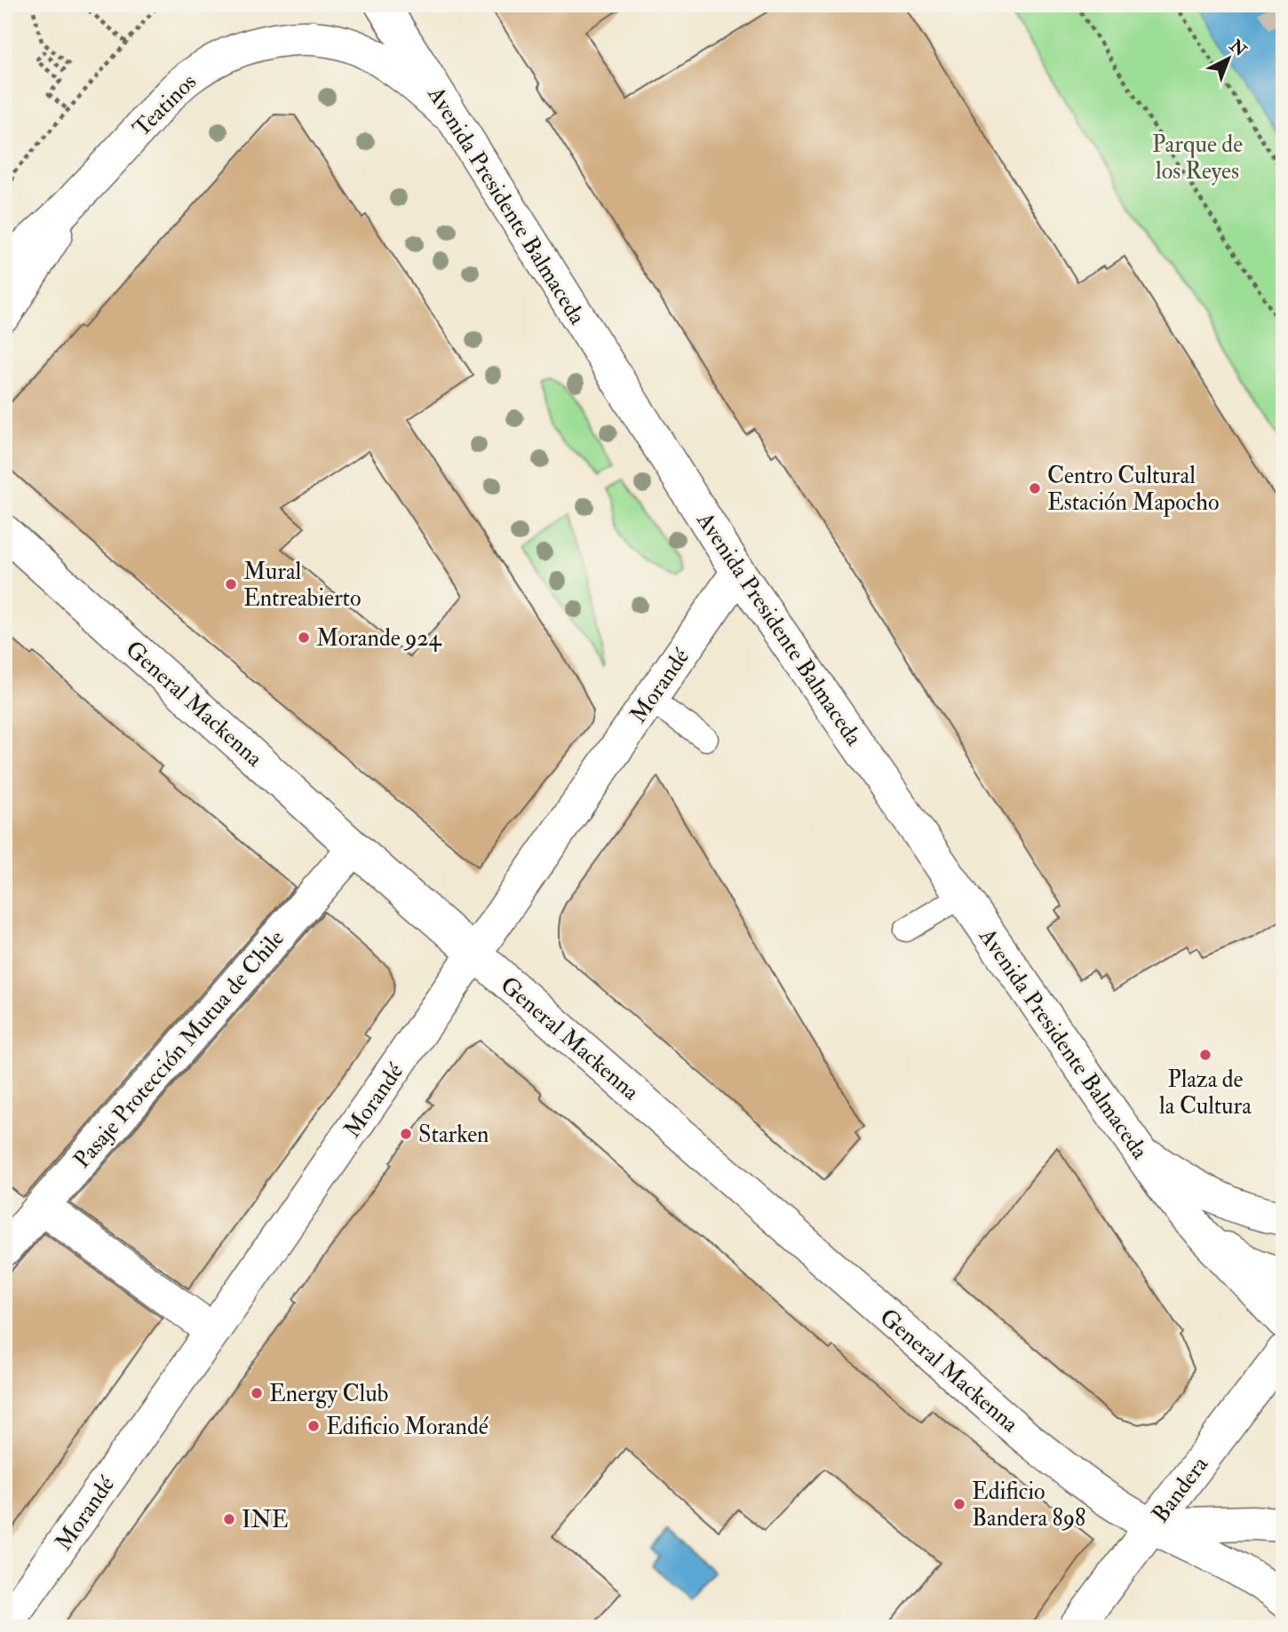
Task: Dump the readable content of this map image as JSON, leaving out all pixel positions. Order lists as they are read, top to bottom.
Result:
{
  "streets": {
    "main road": [
      "Teatinos",
      "Avenida Presidente Balmaceda",
      "Morandé",
      "General Mackenna",
      "Pasaje Protección Mutua de Chile",
      "Bandera"
    ]
  },
  "crossings": [
    ["Teatinos", "Avenida Presidente Balmaceda"],
    ["Avenida Presidente Balmaceda", "Morandé"],
    ["Morandé", "General Mackenna"],
    ["General Mackenna", "Pasaje Protección Mutua de Chile"],
    ["General Mackenna", "Bandera"]
  ],
  "parks": ["Parque de los Reyes"],
  "places": [
    "Centro Cultural Estación Mapocho",
    "Mural Entreabierto",
    "Morande 924",
    "Plaza de la Cultura",
    "Starken",
    "Energy Club",
    "Edificio Morandé",
    "Edificio Bandera 898",
    "INE"
  ],
  "north": "top right"
}
